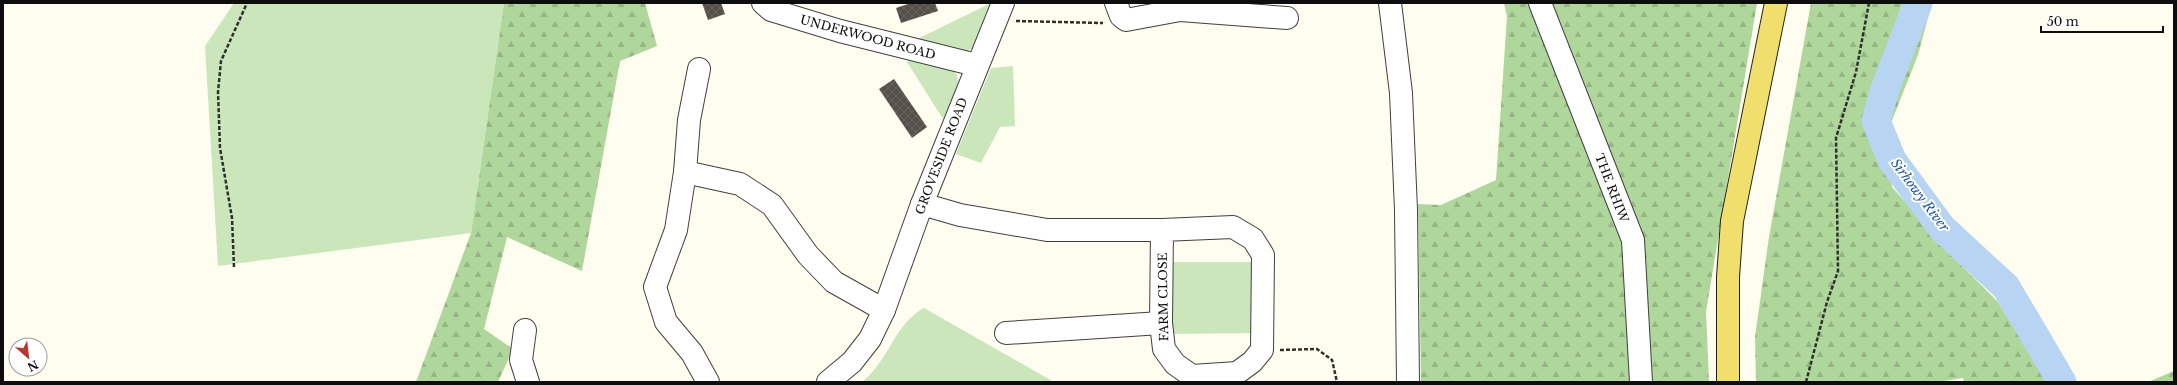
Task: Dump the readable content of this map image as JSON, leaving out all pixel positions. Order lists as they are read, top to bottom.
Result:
{
  "streets": {
    "street": [
      "UNDERWOOD ROAD",
      "GROVESIDE ROAD",
      "THE RHIW",
      "FARM CLOSE"
    ]
  },
  "crossings": [
    ["UNDERWOOD ROAD", "GROVESIDE ROAD"]
  ],
  "water": ["Sirhowy River"],
  "scale_bar": "50 m",
  "north": "bottom right"
}
